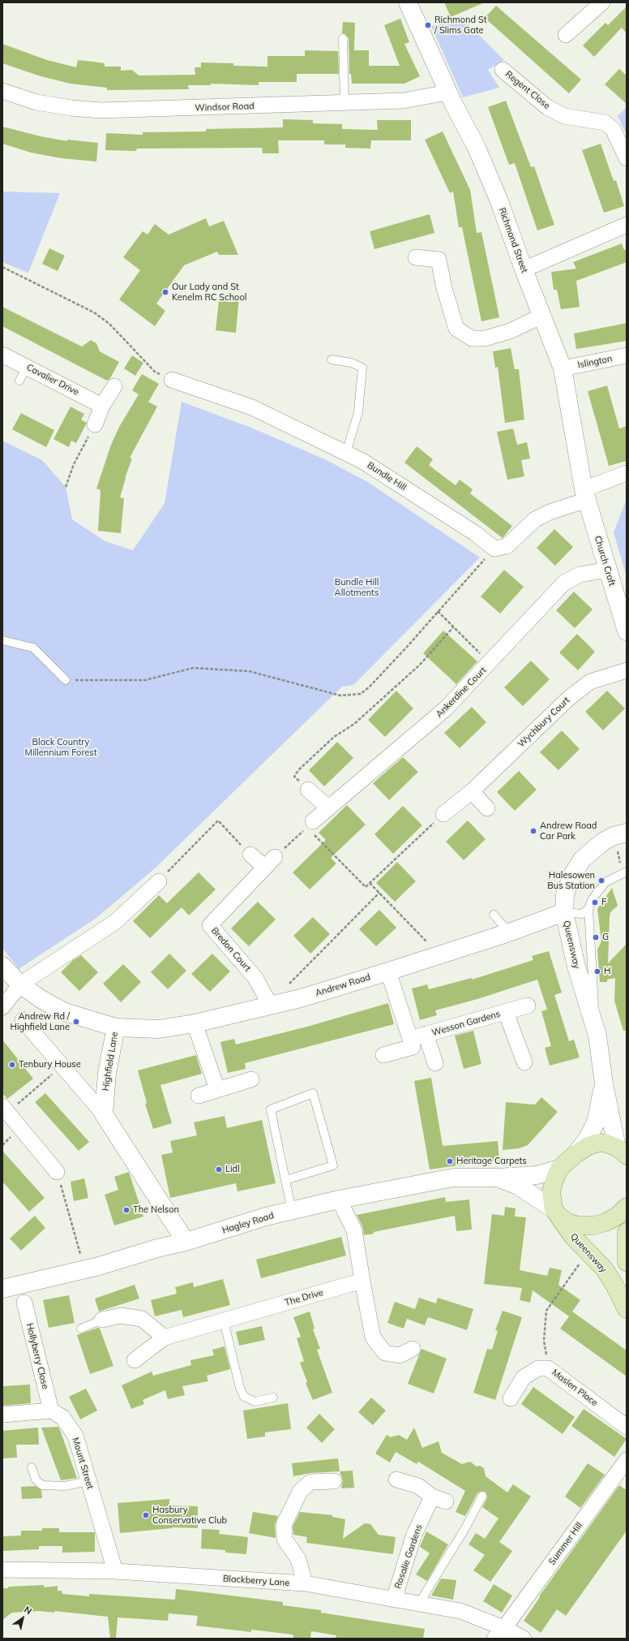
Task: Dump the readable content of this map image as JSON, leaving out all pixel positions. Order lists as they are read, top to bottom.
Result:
{
  "streets": {
    "main road": ["Queensway"],
    "street": [
      "Regent Close",
      "Windsor Road",
      "Richmond Street",
      "Islington",
      "Cavalier Drive",
      "Bundle Hill",
      "Church Croft",
      "Ankerdine Court",
      "Wychbury Court",
      "Bredon Court",
      "Andrew Road",
      "Wesson Gardens",
      "Highfield Lane",
      "Hagley Road",
      "The Drive",
      "Hollyberry Close",
      "Maslen Place",
      "Mount Street",
      "Summer Hill",
      "Rosalie Gardens",
      "Blackberry Lane"
    ]
  },
  "crossings": [
    ["Windsor Road", "Richmond Street"],
    ["Richmond Street", "Islington"],
    ["Richmond Street", "Church Croft"],
    ["Church Croft", "Ankerdine Court"],
    ["Queensway", "Andrew Road"],
    ["Queensway", "Hagley Road"],
    ["Bredon Court", "Andrew Road"],
    ["Andrew Road", "Highfield Lane"],
    ["Hollyberry Close", "Mount Street"],
    ["Mount Street", "Blackberry Lane"],
    ["Summer Hill", "Blackberry Lane"],
    ["Rosalie Gardens", "Blackberry Lane"]
  ],
  "parks": ["Bundle Hill Allotments", "Black Country Millennium Forest"],
  "places": [
    "Richmond St / Slims Gate",
    "Our Lady and St Kenelm RC School",
    "Andrew Road Car Park",
    "Halesowen Bus Station",
    "F",
    "G",
    "H",
    "Andrew Rd / Highfield Lane",
    "Tenbury House",
    "Heritage Carpets",
    "Lidl",
    "The Nelson",
    "Hasbury Conservative Club"
  ],
  "north": "top right"
}
